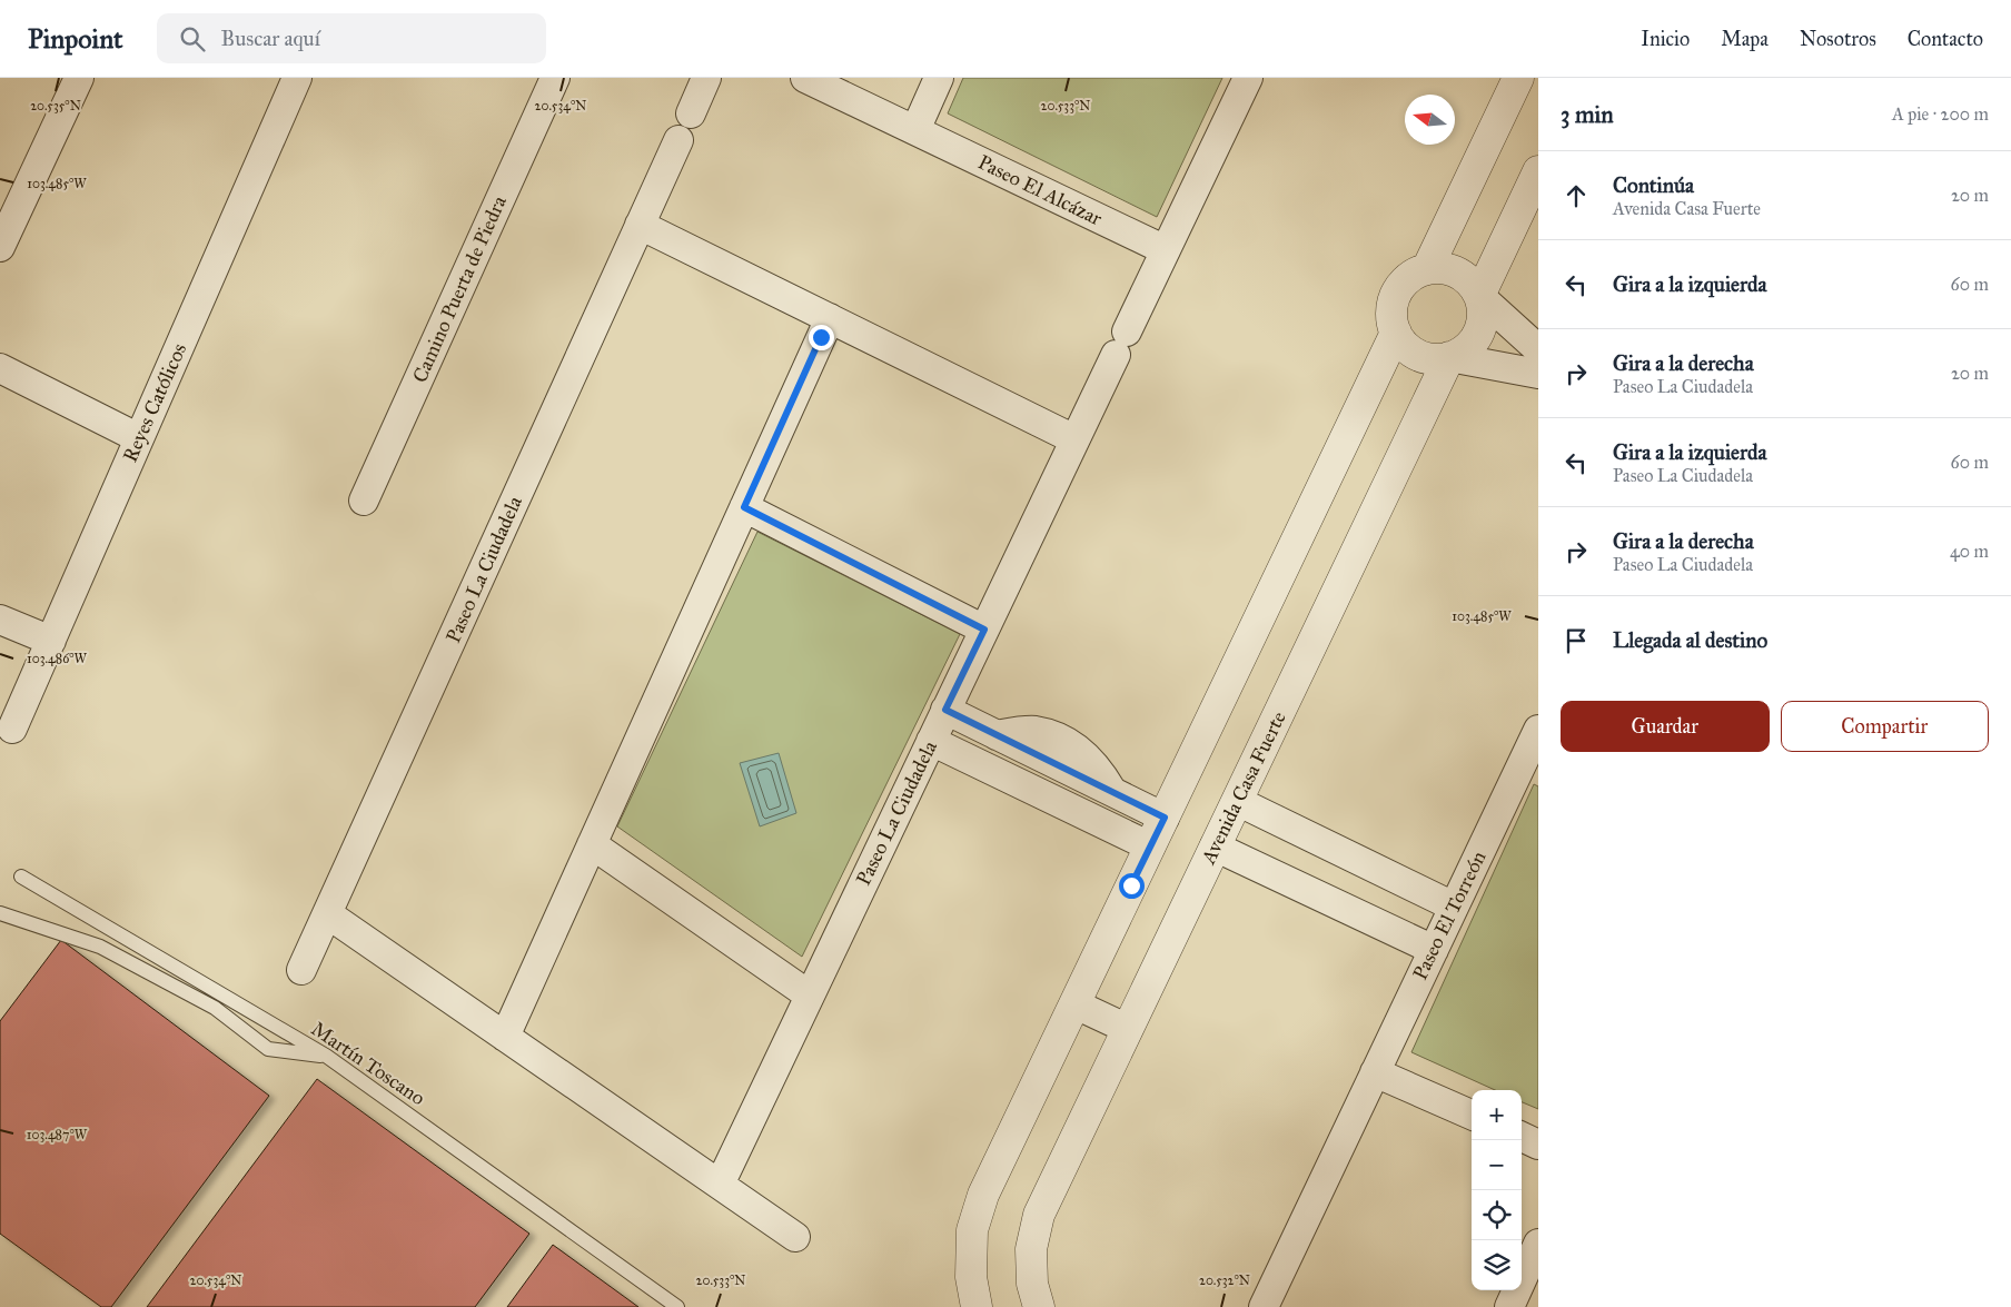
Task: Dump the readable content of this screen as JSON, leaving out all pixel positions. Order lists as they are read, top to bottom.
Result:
{
  "streets": {
    "street": [
      "Paseo El Alcázar",
      "Camino Puerta de Piedra",
      "Reyes Católicos",
      "Paseo La Ciudadela",
      "Avenida Casa Fuerte",
      "Paseo El Torreón"
    ],
    "lane": ["Martín Toscano"]
  },
  "crossings": [
    ["Paseo El Alcázar", "Paseo La Ciudadela"]
  ],
  "north": "left",
  "page": {
    "header": "Pinpoint",
    "search": "Buscar aquí",
    "nav": [
      "Inicio",
      "Mapa",
      "Nosotros",
      "Contacto"
    ],
    "heading": ["3 min", "A pie · 200 m"],
    "list": [
      ["Continúa", "Avenida Casa Fuerte", "20 m"],
      ["Gira a la izquierda", "60 m"],
      ["Gira a la derecha", "Paseo La Ciudadela", "20 m"],
      ["Gira a la izquierda", "Paseo La Ciudadela", "60 m"],
      ["Gira a la derecha", "Paseo La Ciudadela", "40 m"],
      "Llegada al destino"
    ],
    "buttons": ["Guardar", "Compartir"],
    "map_buttons": ["+", "−"]
  },
  "coordinates": [
    "20.535°N",
    "20.534°N",
    "20.533°N",
    "103.485°W",
    "103.486°W",
    "103.487°W",
    "20.532°N"
  ]
}
